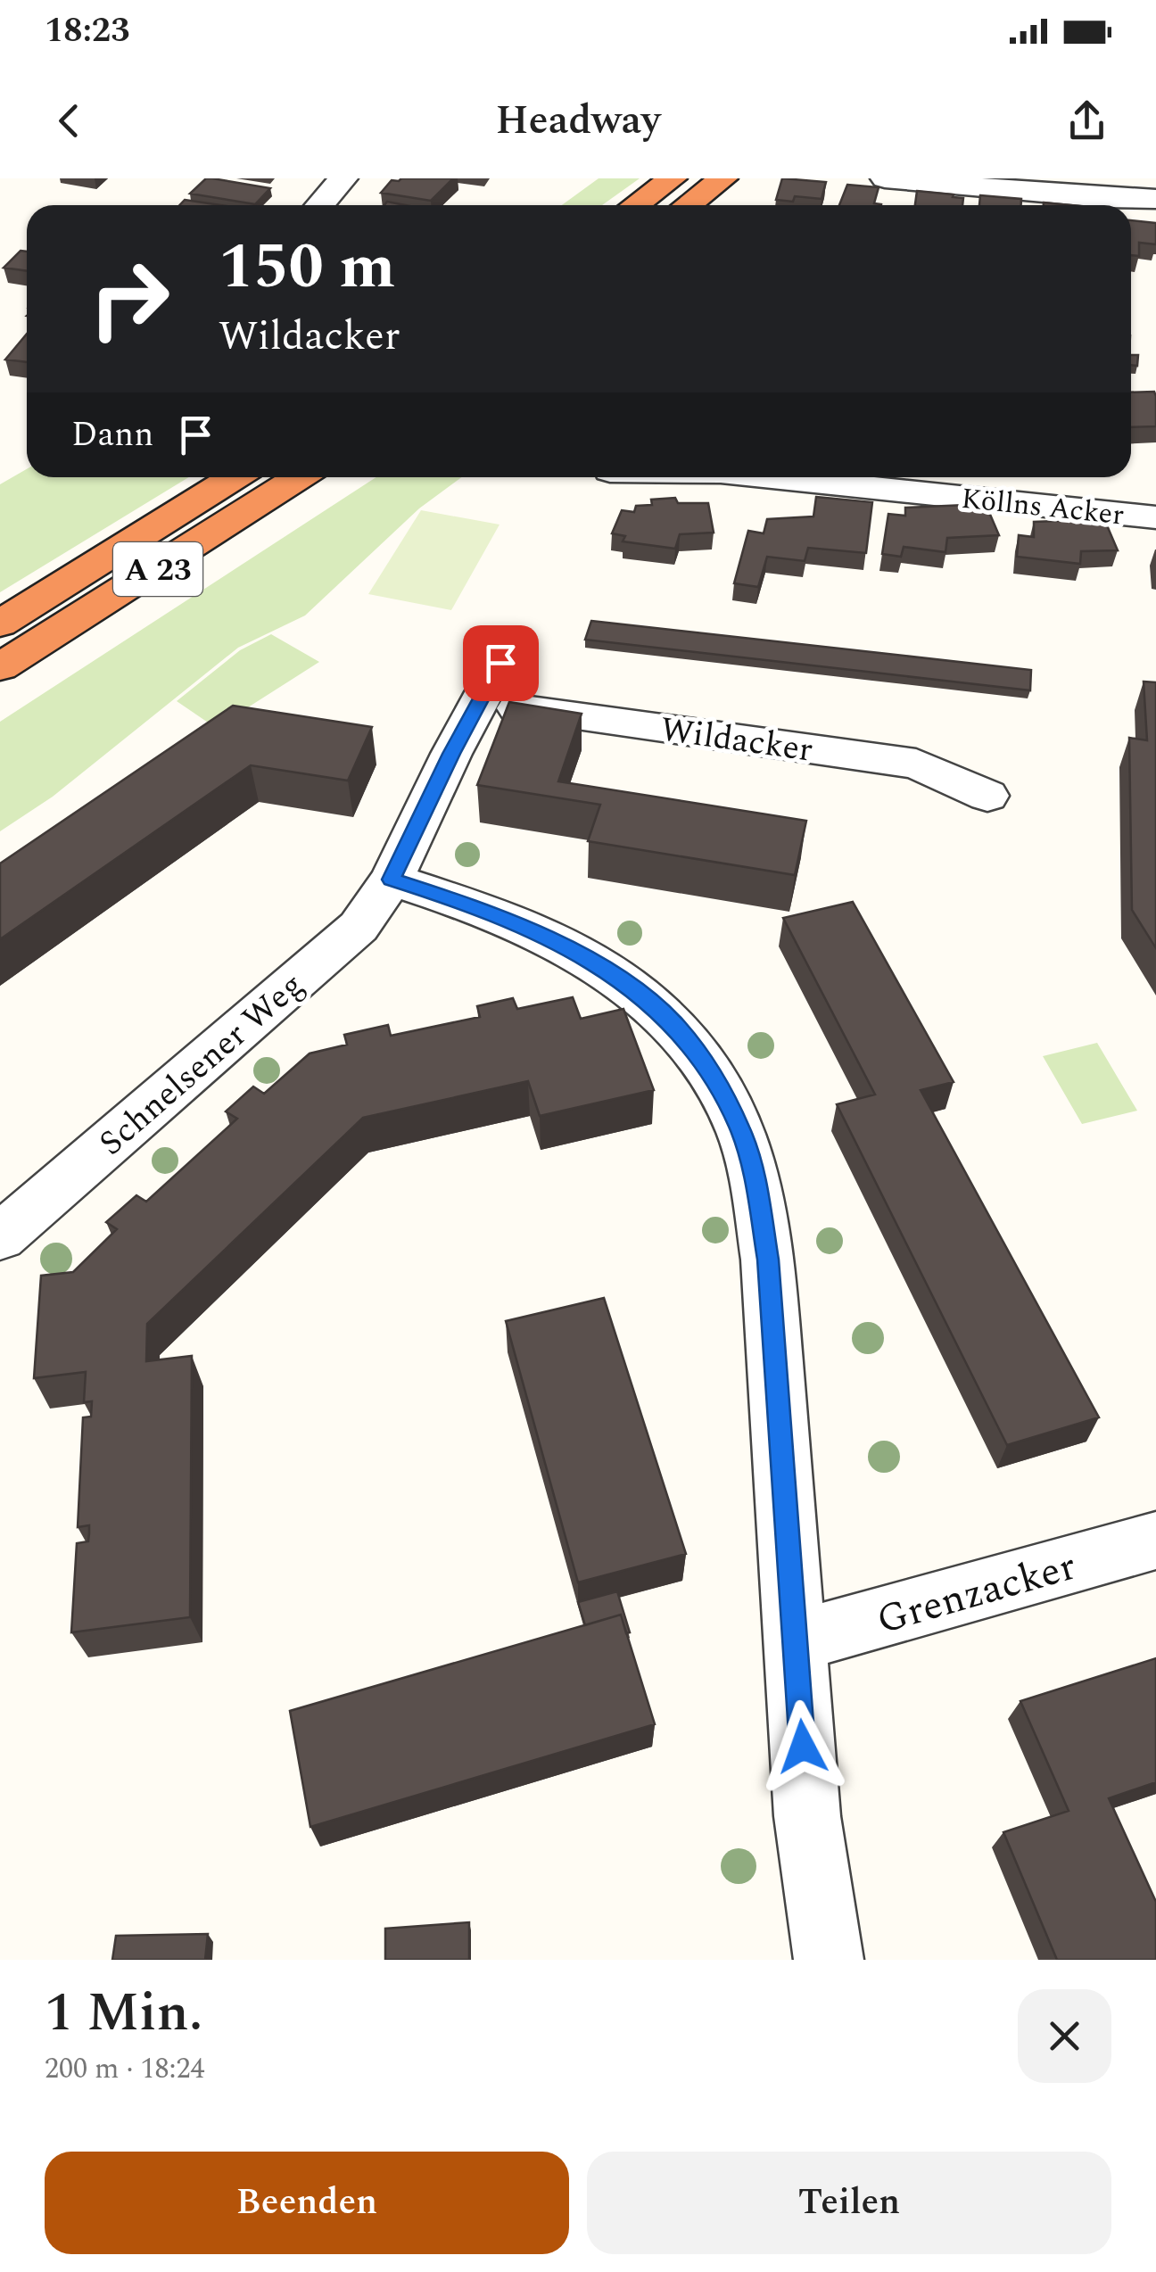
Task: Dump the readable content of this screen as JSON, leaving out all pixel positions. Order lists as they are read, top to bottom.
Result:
{
  "streets": {
    "highway": ["A 23"],
    "street": [
      "Köllns Acker",
      "Wildacker",
      "Schnelsener Weg",
      "Grenzacker"
    ]
  },
  "page": {
    "status": "18:23",
    "header": "Headway",
    "turn": ["150 m", "Wildacker"],
    "then": "Dann",
    "heading": ["1 Min.", "200 m · 18:24"],
    "buttons": ["Beenden", "Teilen"]
  }
}
